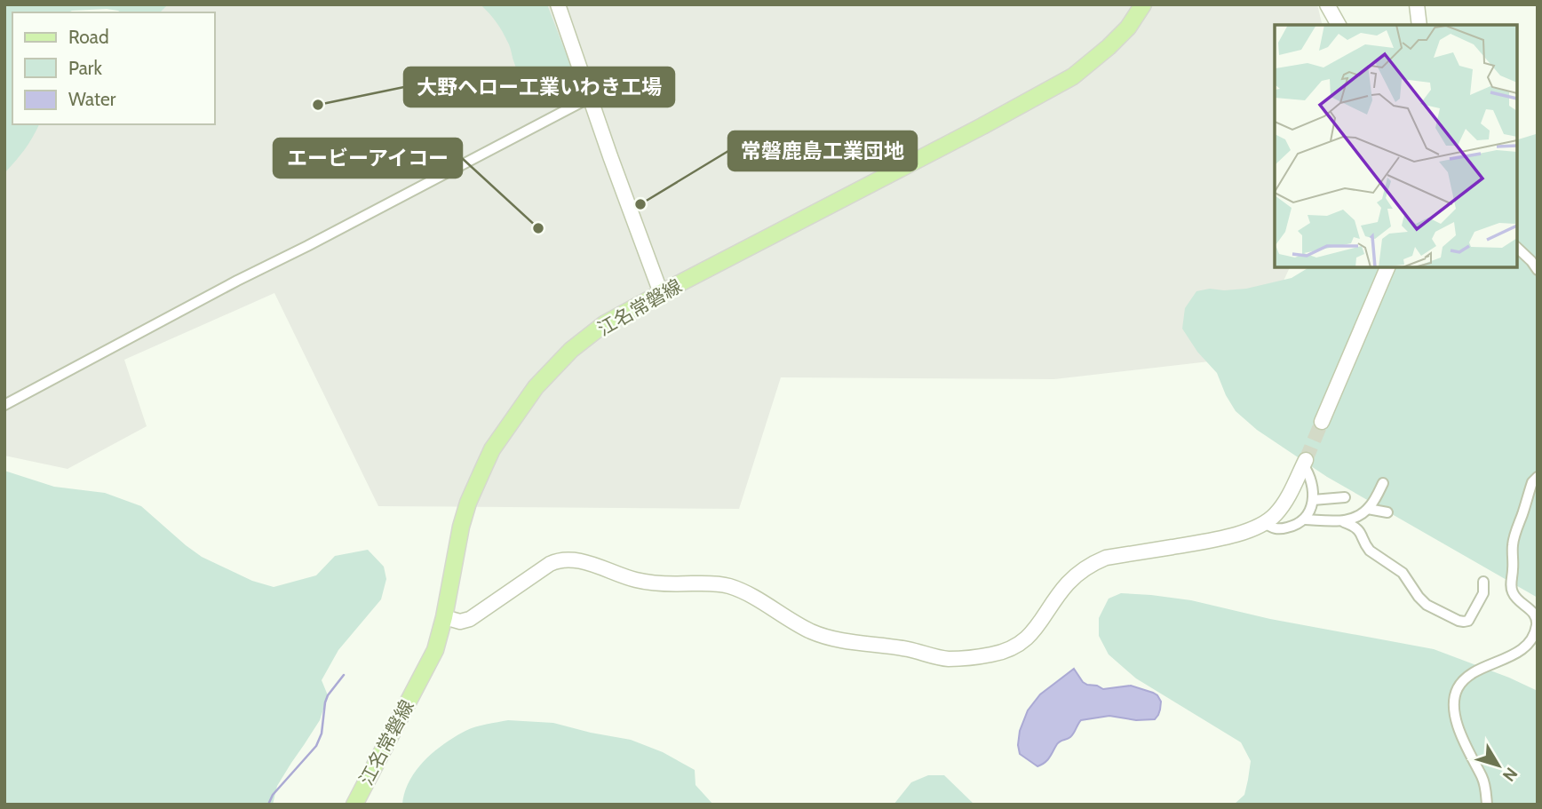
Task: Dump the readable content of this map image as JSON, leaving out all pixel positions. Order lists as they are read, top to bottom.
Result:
{
  "streets": {
    "main road": ["江名常磐線"]
  },
  "places": ["大野ヘロー工業いわき工場", "常磐鹿島工業団地", "エービーアイコー"],
  "legend": ["Road", "Park", "Water"],
  "north": "bottom right"
}
